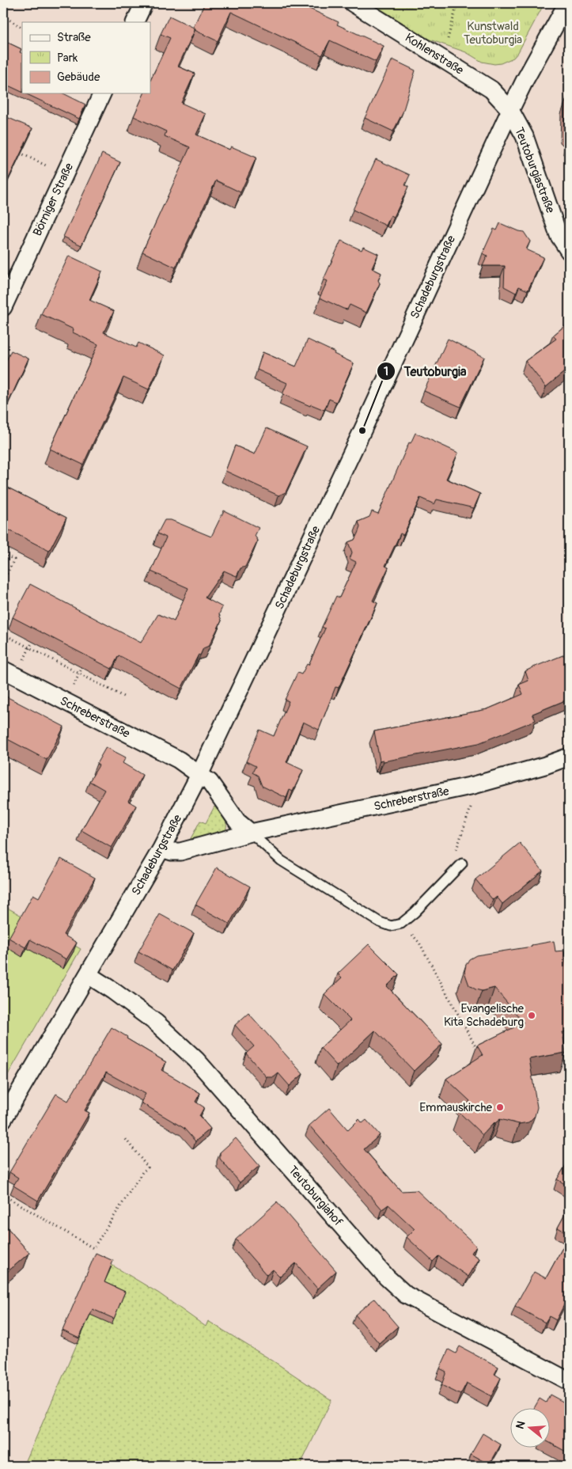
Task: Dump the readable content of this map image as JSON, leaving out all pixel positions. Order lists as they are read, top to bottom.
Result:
{
  "streets": {
    "street": [
      "Kohlenstraße",
      "Teutoburgiastraße",
      "Börniger Straße",
      "Schadeburgstraße",
      "Schreberstraße",
      "Teutoburgiahof"
    ]
  },
  "crossings": [
    ["Kohlenstraße", "Teutoburgiastraße"],
    ["Kohlenstraße", "Schadeburgstraße"],
    ["Teutoburgiastraße", "Schadeburgstraße"],
    ["Schadeburgstraße", "Schreberstraße"],
    ["Schadeburgstraße", "Teutoburgiahof"]
  ],
  "parks": ["Kunstwald Teutoburgia"],
  "places": ["Teutoburgia", "Evangelische Kita Schadeburg", "Emmauskirche"],
  "legend": ["Straße", "Park", "Gebäude"],
  "north": "left"
}
